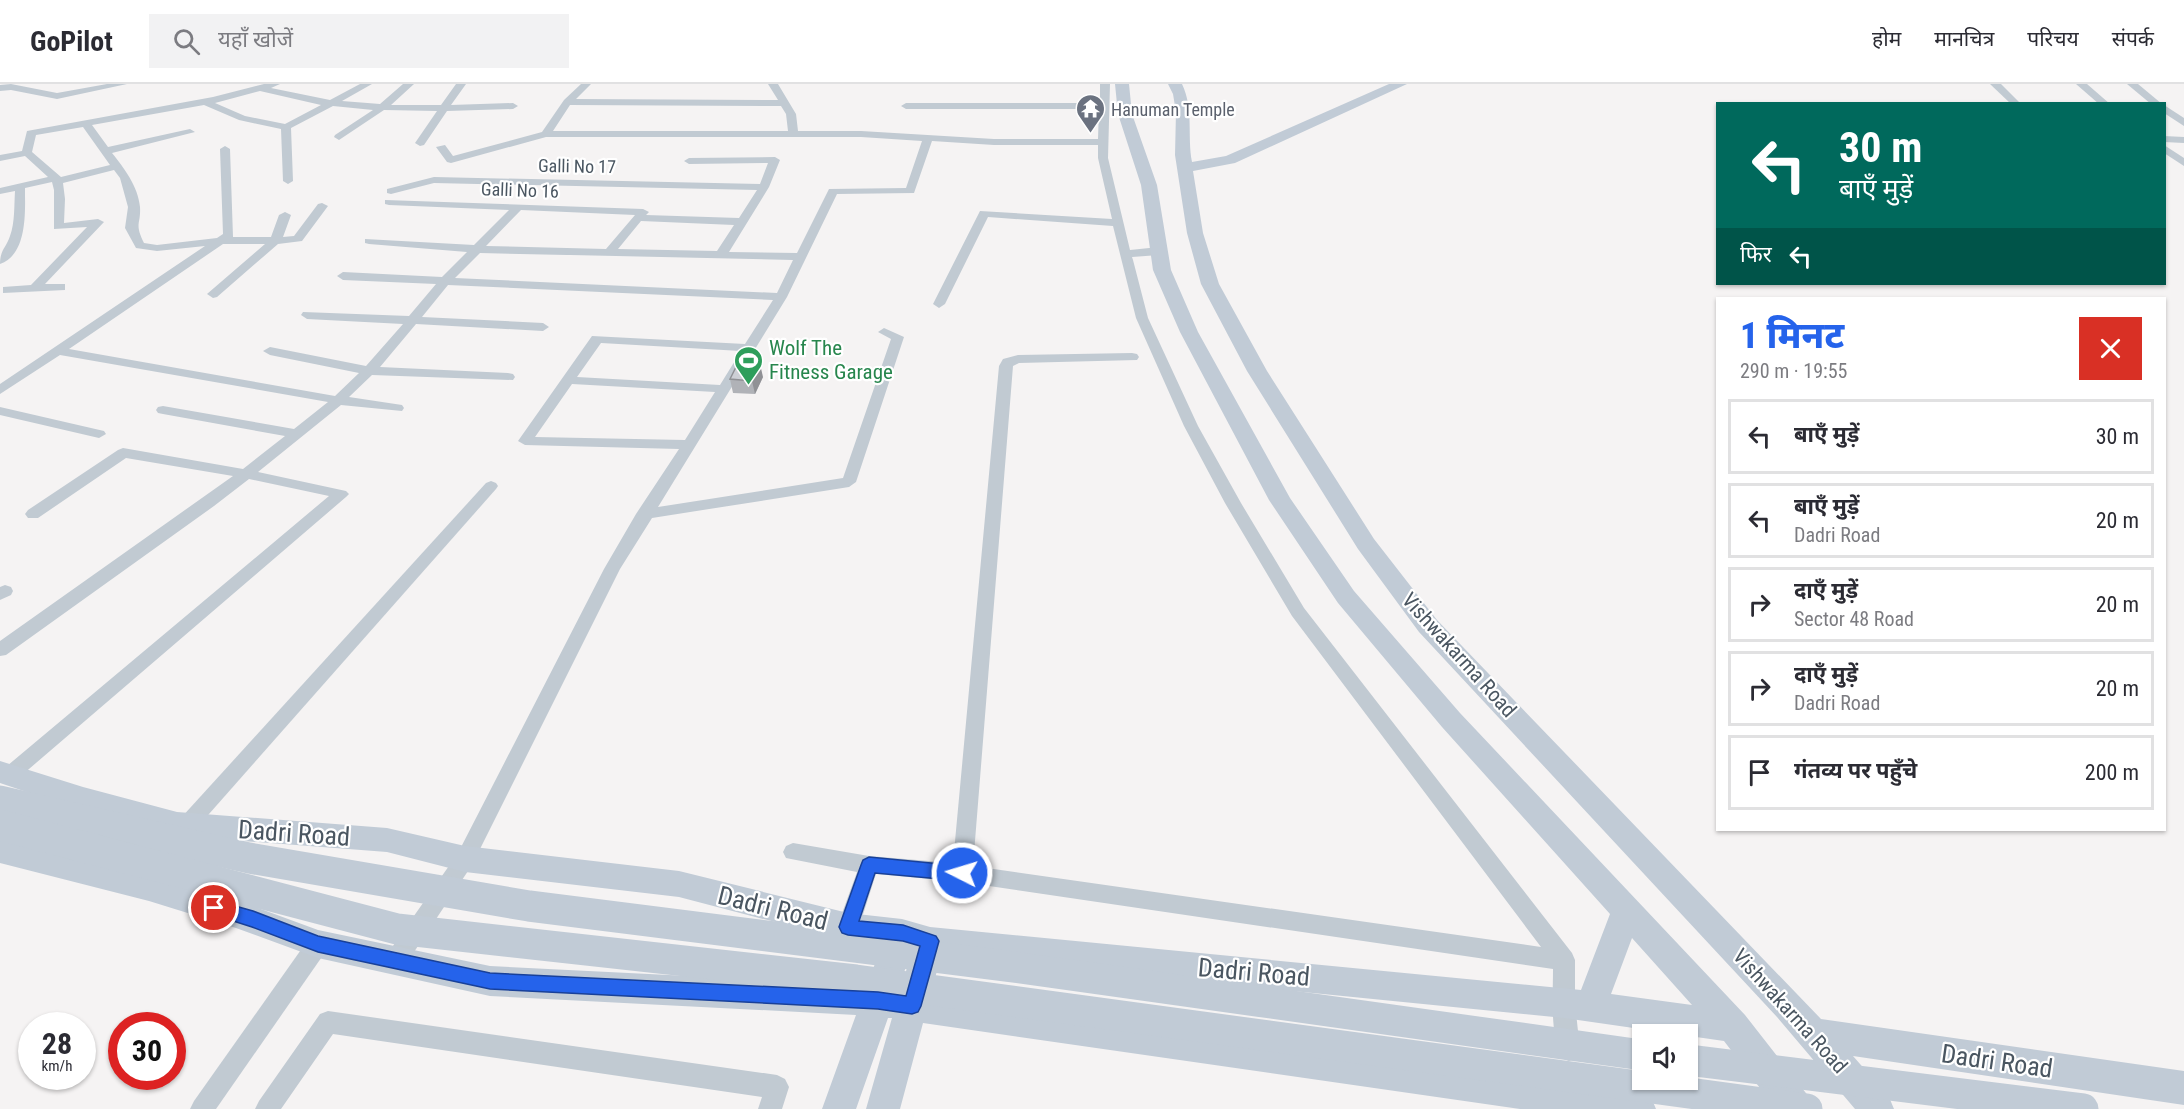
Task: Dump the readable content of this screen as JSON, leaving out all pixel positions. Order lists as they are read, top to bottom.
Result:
{
  "streets": {
    "main road": ["Vishwakarma Road", "Dadri Road"],
    "street": ["Galli No 17", "Galli No 16"]
  },
  "crossings": [
    ["Galli No 17", "Galli No 16"],
    ["Vishwakarma Road", "Dadri Road"]
  ],
  "places": {
    "temple": ["Hanuman Temple"],
    "sports": ["Wolf The Fitness Garage"]
  },
  "page": {
    "header": "GoPilot",
    "search": "यहाँ खोजें",
    "nav": [
      "होम",
      "मानचित्र",
      "परिचय",
      "संपर्क"
    ],
    "turn": ["30 m", "बाएँ मुड़ें"],
    "then": "फिर",
    "heading": ["1 मिनट", "290 m · 19:55"],
    "list": [
      {
        "name": "बाएँ मुड़ें",
        "value": "30 m"
      },
      {
        "name": "बाएँ मुड़ें",
        "note": "Dadri Road",
        "value": "20 m"
      },
      {
        "name": "दाएँ मुड़ें",
        "note": "Sector 48 Road",
        "value": "20 m"
      },
      {
        "name": "दाएँ मुड़ें",
        "note": "Dadri Road",
        "value": "20 m"
      },
      {
        "name": "गंतव्य पर पहुँचे",
        "value": "200 m"
      }
    ],
    "speed": "28 km/h",
    "limit": "30"
  }
}
